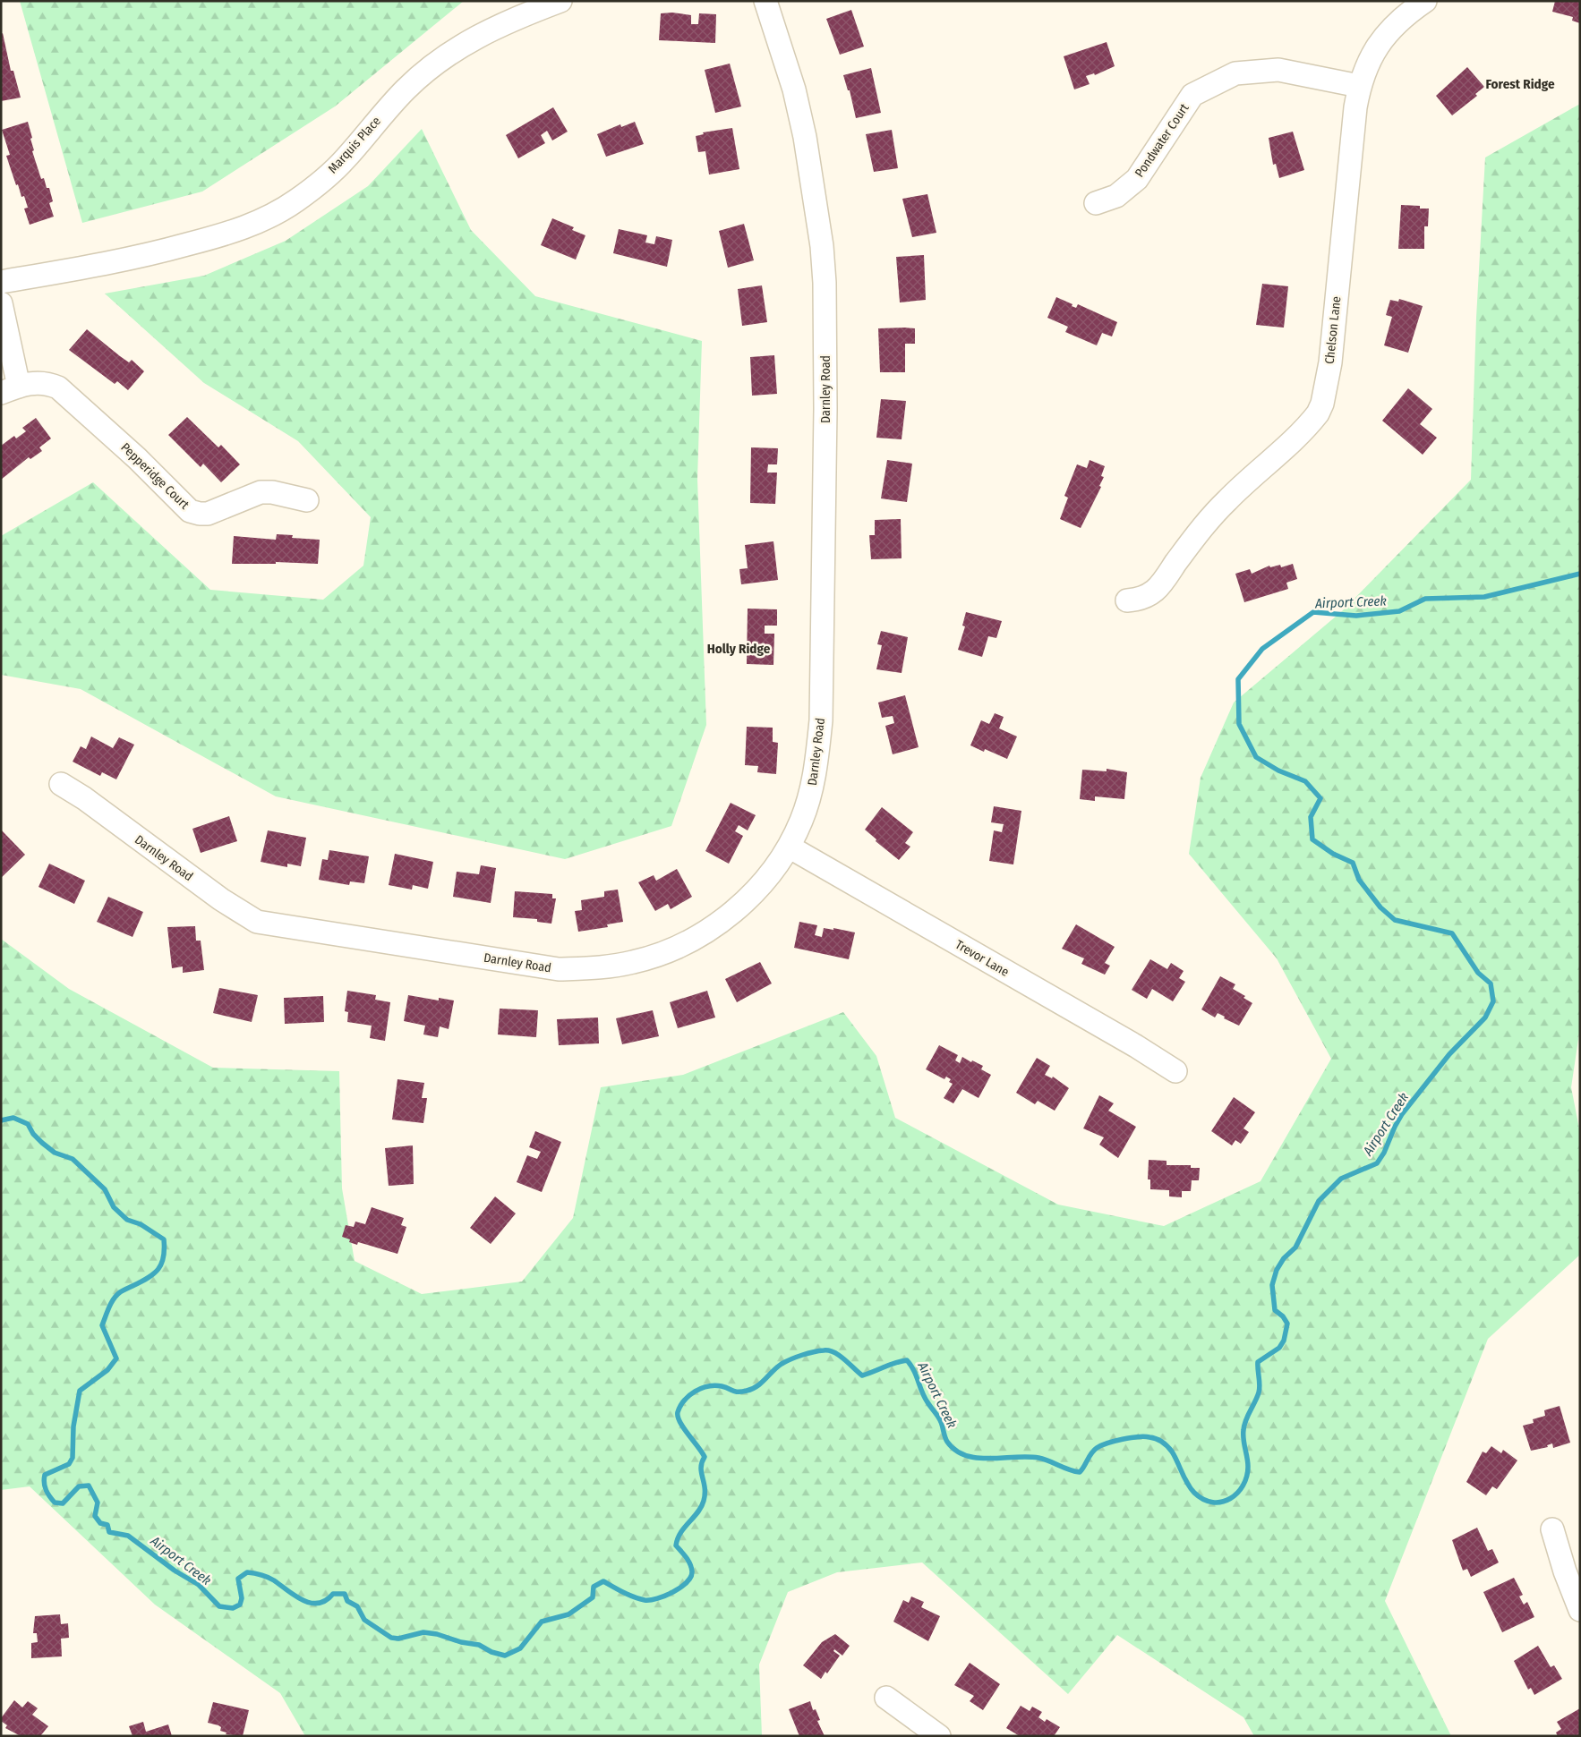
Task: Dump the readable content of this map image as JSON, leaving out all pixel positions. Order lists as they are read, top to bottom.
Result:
{
  "streets": {
    "street": [
      "Pondwater Court",
      "Marquis Place",
      "Chelson Lane",
      "Darnley Road",
      "Pepperidge Court",
      "Trevor Lane"
    ]
  },
  "crossings": [
    ["Pondwater Court", "Chelson Lane"],
    ["Darnley Road", "Trevor Lane"]
  ],
  "districts": ["Forest Ridge", "Holly Ridge"],
  "water": ["Airport Creek"]
}
